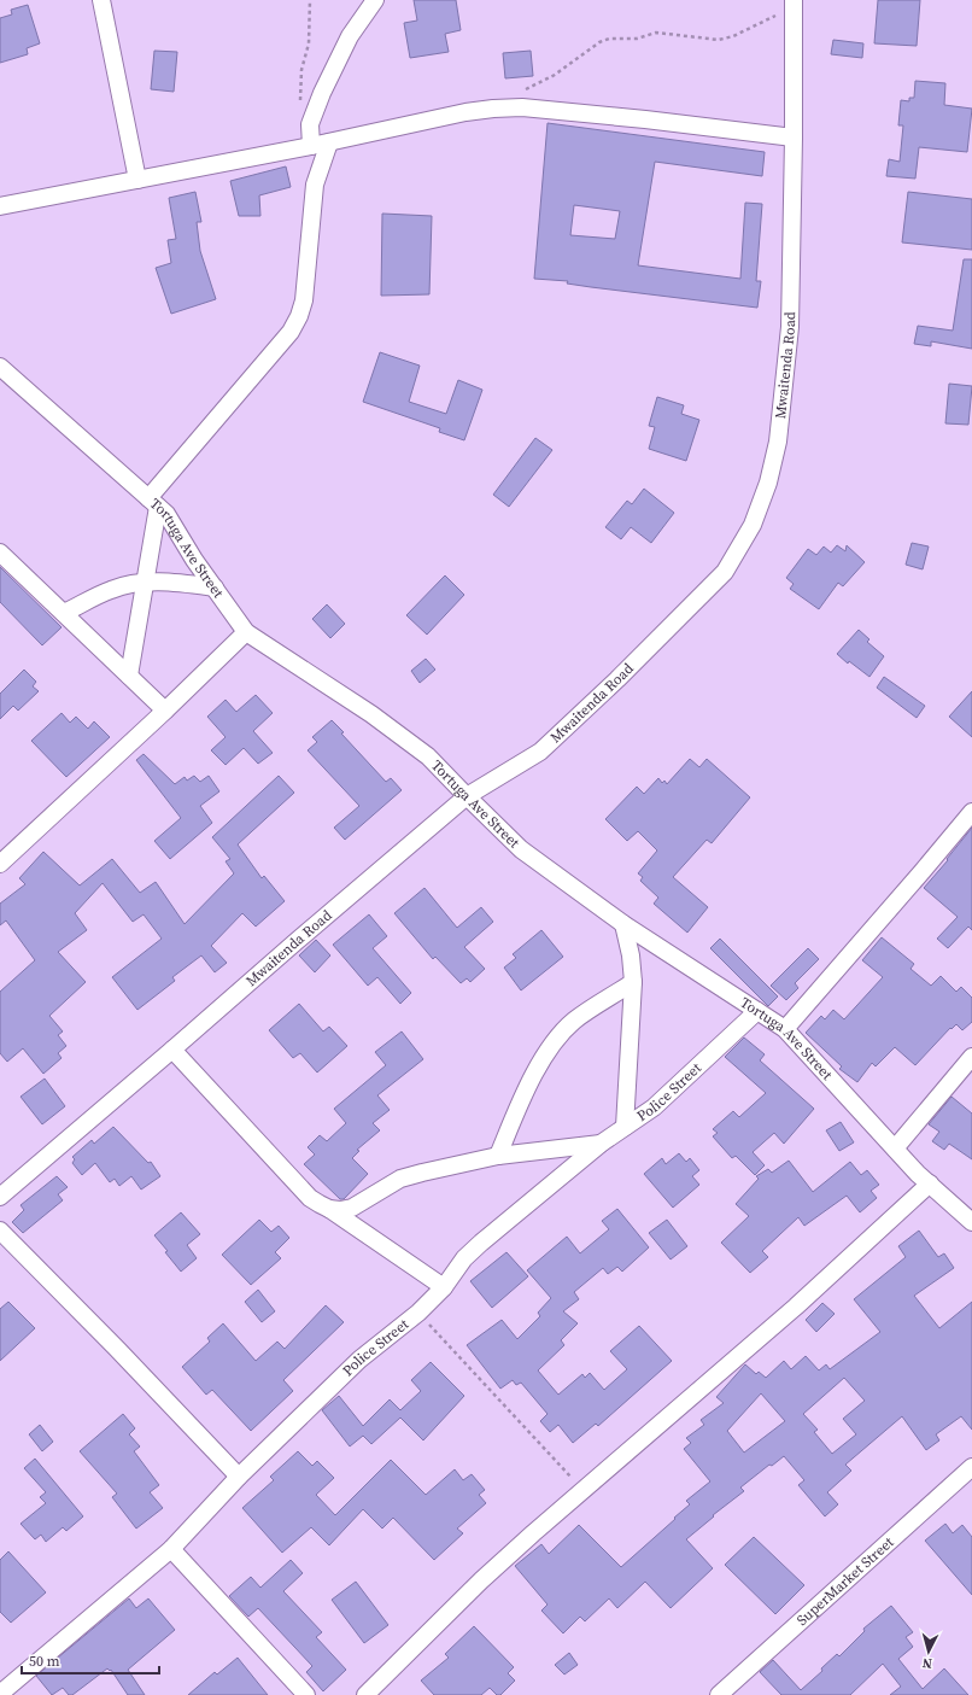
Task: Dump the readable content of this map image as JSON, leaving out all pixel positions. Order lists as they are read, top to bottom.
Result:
{
  "streets": {
    "street": [
      "Mwaitenda Road",
      "Tortuga Ave Street",
      "Police Street",
      "SuperMarket Street"
    ]
  },
  "crossings": [
    ["Mwaitenda Road", "Tortuga Ave Street"],
    ["Tortuga Ave Street", "Police Street"]
  ],
  "scale_bar": "50 m",
  "north": "bottom"
}
